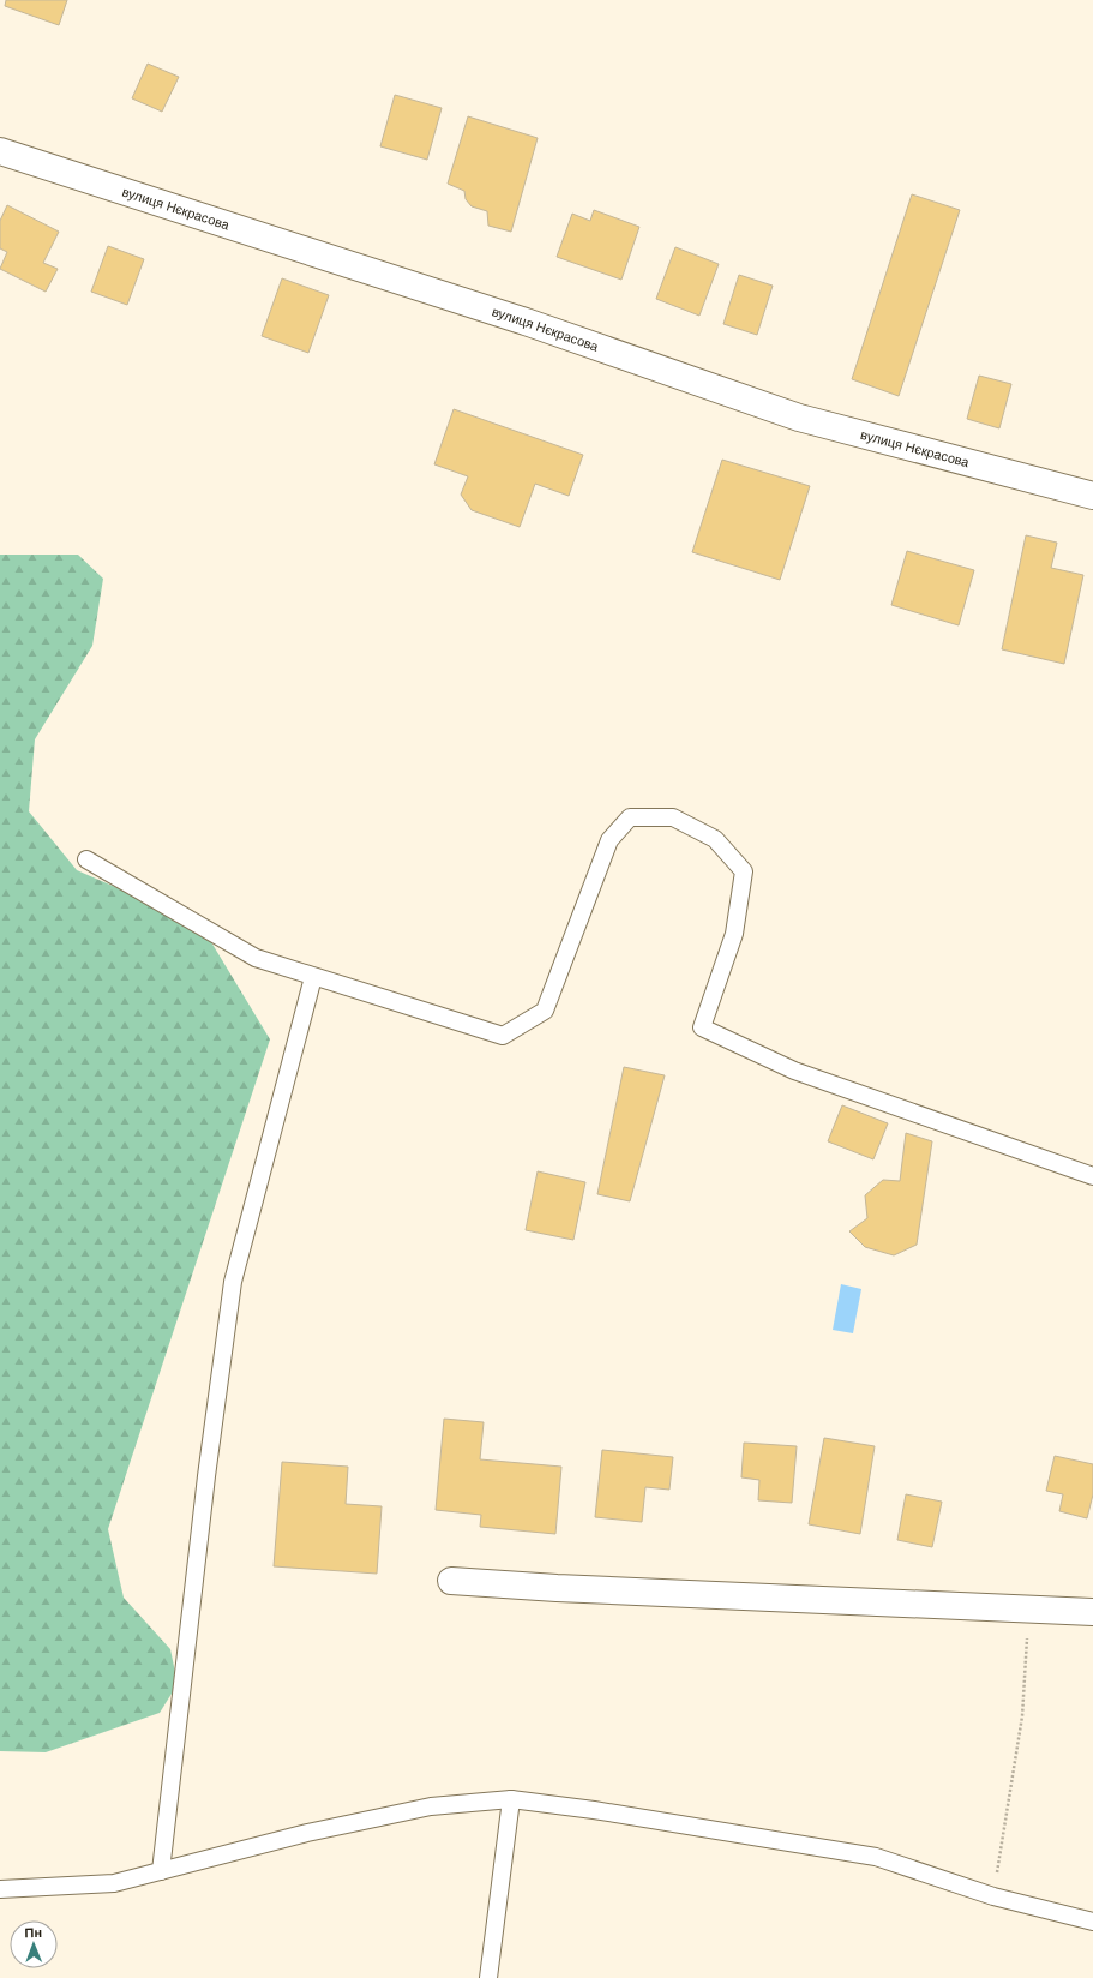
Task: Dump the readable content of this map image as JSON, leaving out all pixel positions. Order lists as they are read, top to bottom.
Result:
{
  "streets": {
    "street": ["вулиця Нєкрасова"]
  },
  "north": "top"
}
